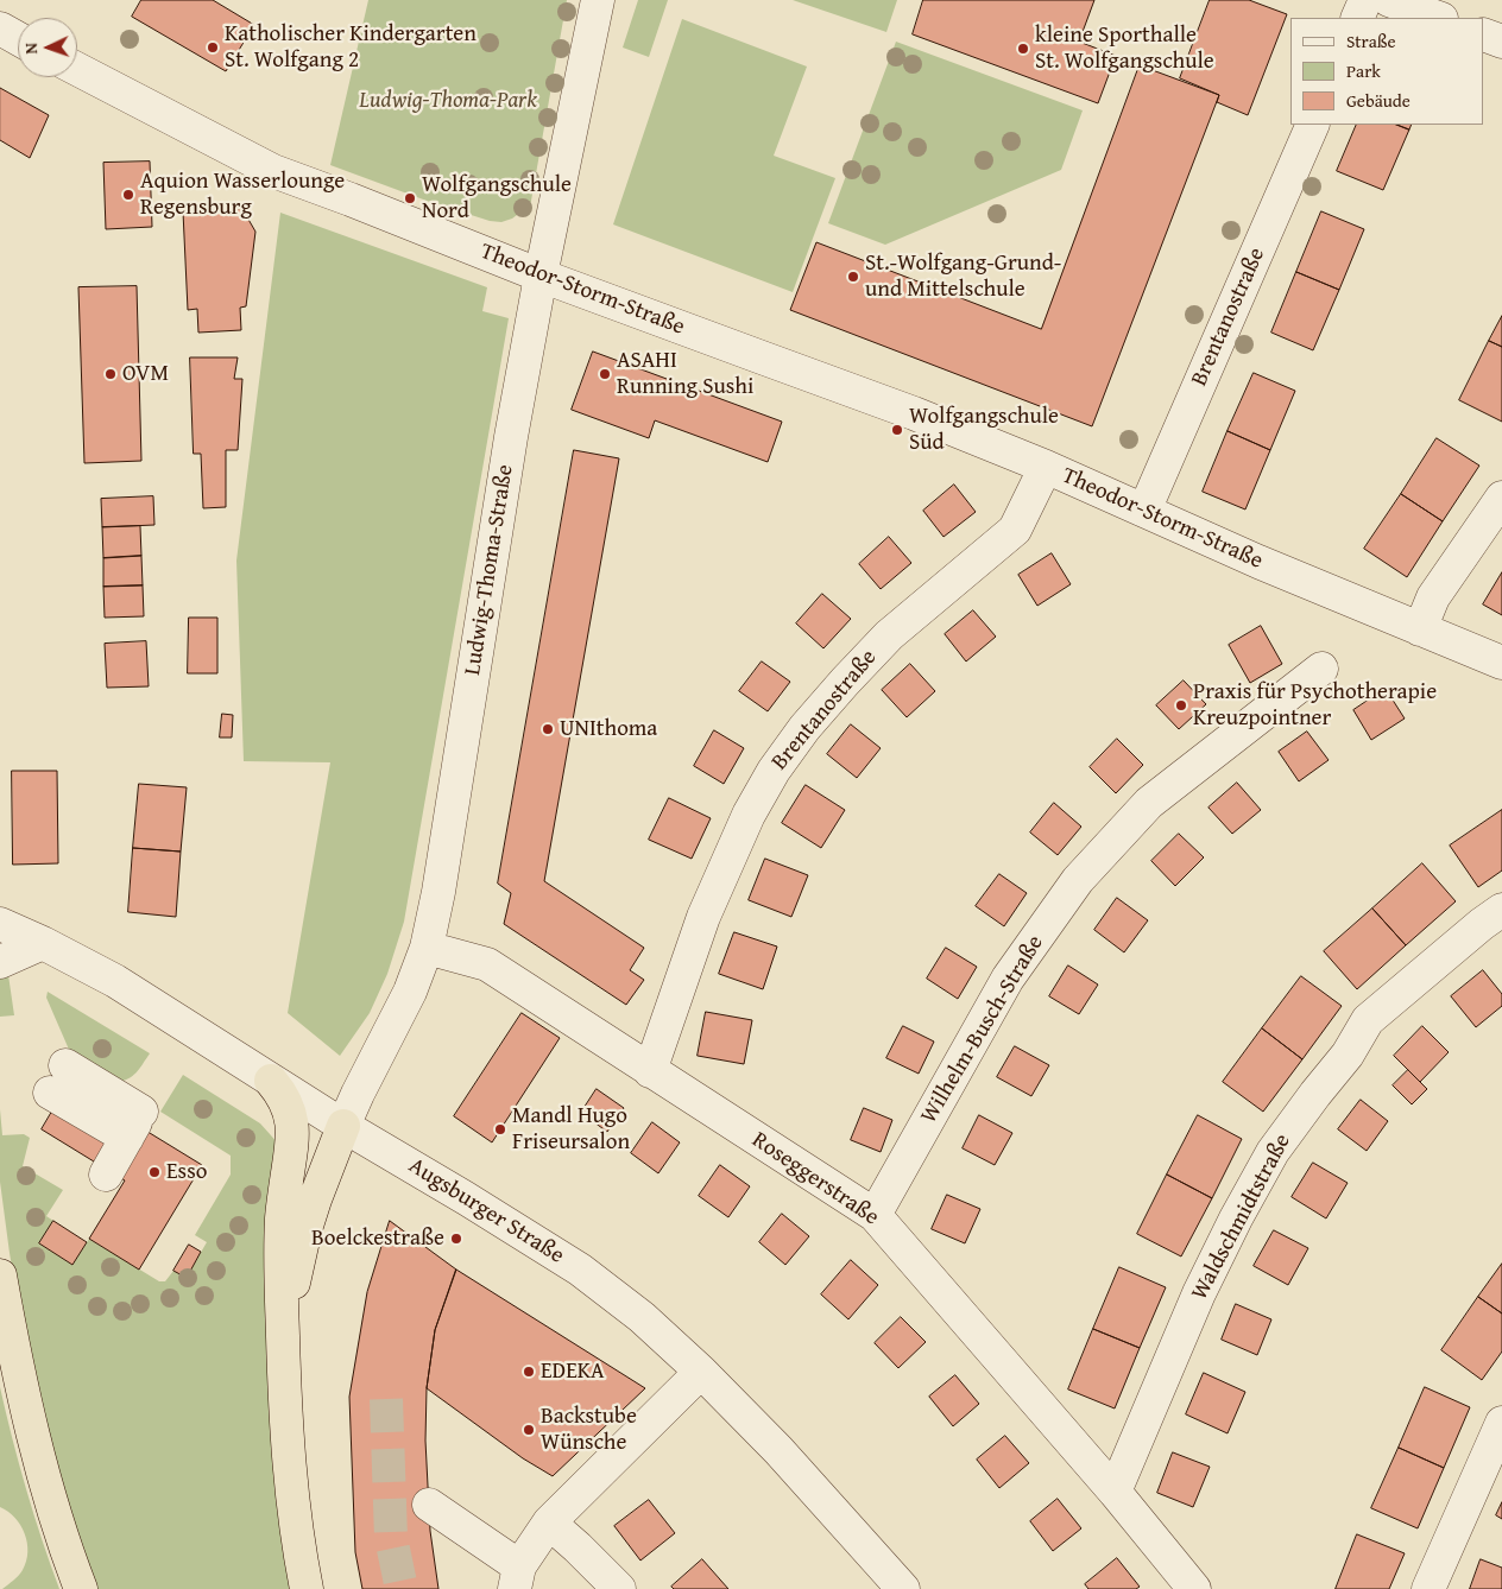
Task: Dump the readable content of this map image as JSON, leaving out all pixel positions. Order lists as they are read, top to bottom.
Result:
{
  "streets": {
    "street": [
      "Theodor-Storm-Straße",
      "Brentanostraße",
      "Ludwig-Thoma-Straße",
      "Wilhelm-Busch-Straße",
      "Roseggerstraße",
      "Augsburger Straße",
      "Waldschmidtstraße"
    ]
  },
  "crossings": [
    ["Theodor-Storm-Straße", "Brentanostraße"],
    ["Theodor-Storm-Straße", "Ludwig-Thoma-Straße"],
    ["Brentanostraße", "Roseggerstraße"],
    ["Ludwig-Thoma-Straße", "Roseggerstraße"],
    ["Ludwig-Thoma-Straße", "Augsburger Straße"],
    ["Wilhelm-Busch-Straße", "Roseggerstraße"],
    ["Roseggerstraße", "Waldschmidtstraße"]
  ],
  "parks": ["Ludwig-Thoma-Park"],
  "places": [
    "Katholischer Kindergarten St. Wolfgang 2",
    "kleine Sporthalle St. Wolfgangschule",
    "Aquion Wasserlounge Regensburg",
    "Wolfgangschule Nord",
    "St.-Wolfgang-Grund- und Mittelschule",
    "OVM",
    "ASAHI Running Sushi",
    "Wolfgangschule Süd",
    "Praxis für Psychotherapie Kreuzpointner",
    "UNIthoma",
    "Mandl Hugo Friseursalon",
    "Esso",
    "Boelckestraße",
    "EDEKA",
    "Backstube Wünsche"
  ],
  "legend": ["Straße", "Park", "Gebäude"],
  "north": "left"
}
